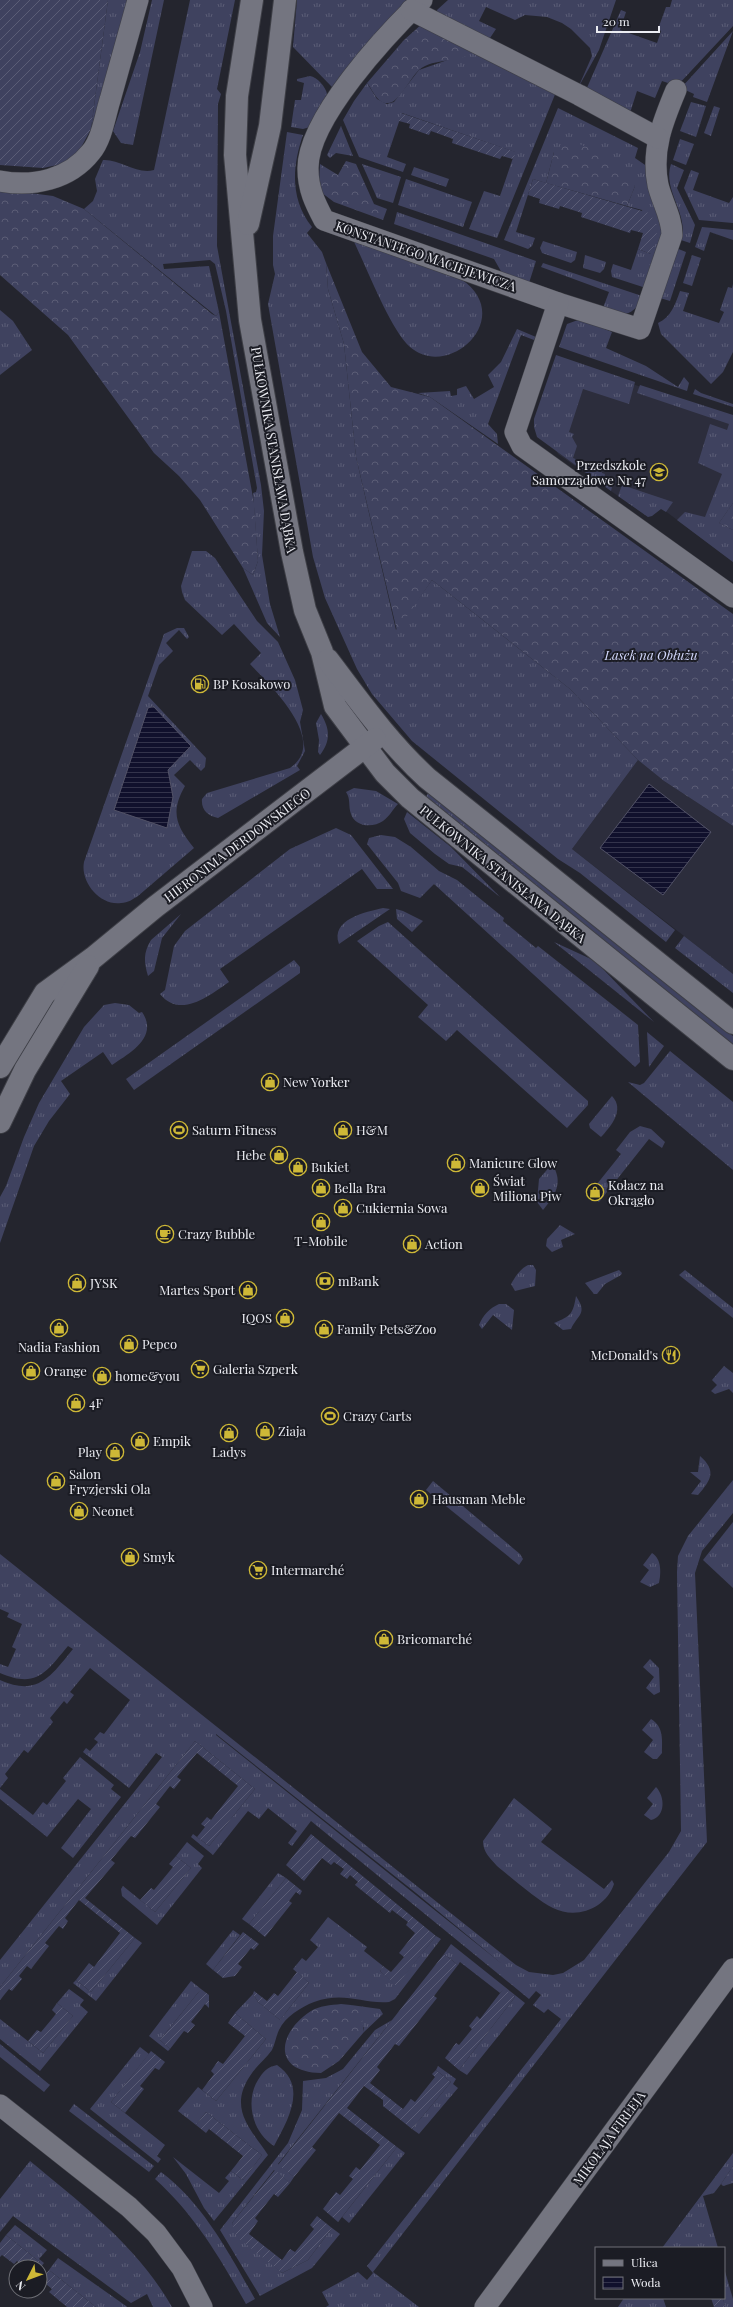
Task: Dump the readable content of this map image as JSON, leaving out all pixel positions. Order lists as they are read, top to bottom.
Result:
{
  "streets": {
    "main road": ["PUŁKOWNIKA STANISŁAWA DĄBKA", "HIERONIMA DERDOWSKIEGO"],
    "street": ["KONSTANTEGO MACIEJEWICZA", "MIKOŁAJA FIRLEJA"]
  },
  "crossings": [
    ["PUŁKOWNIKA STANISŁAWA DĄBKA", "HIERONIMA DERDOWSKIEGO"]
  ],
  "parks": ["Lasek na Obłużu"],
  "places": {
    "school or university": ["Przedszkole Samorządowe Nr 47"],
    "fuel station": ["BP Kosakowo"],
    "shop": [
      "New Yorker",
      "H&M",
      "Hebe",
      "Manicure Glow",
      "Bukiet",
      "Bella Bra",
      "Świat Miliona Piw",
      "Kołacz na Okrągło",
      "Cukiernia Sowa",
      "T-Mobile",
      "Action",
      "JYSK",
      "Martes Sport",
      "IQOS",
      "Nadia Fashion",
      "Family Pets&Zoo",
      "Pepco",
      "Orange",
      "home&you",
      "4F",
      "Ziaja",
      "Ladys",
      "Empik",
      "Play",
      "Salon Fryzjerski Ola",
      "Hausman Meble",
      "Neonet",
      "Smyk",
      "Bricomarché"
    ],
    "sports": ["Saturn Fitness", "Crazy Carts"],
    "cafe": ["Crazy Bubble"],
    "bank": ["mBank"],
    "restaurant": ["McDonald's"],
    "supermarket": ["Galeria Szperk", "Intermarché"]
  },
  "legend": ["Ulica", "Woda"],
  "scale_bar": "20 m",
  "north": "bottom left"
}
